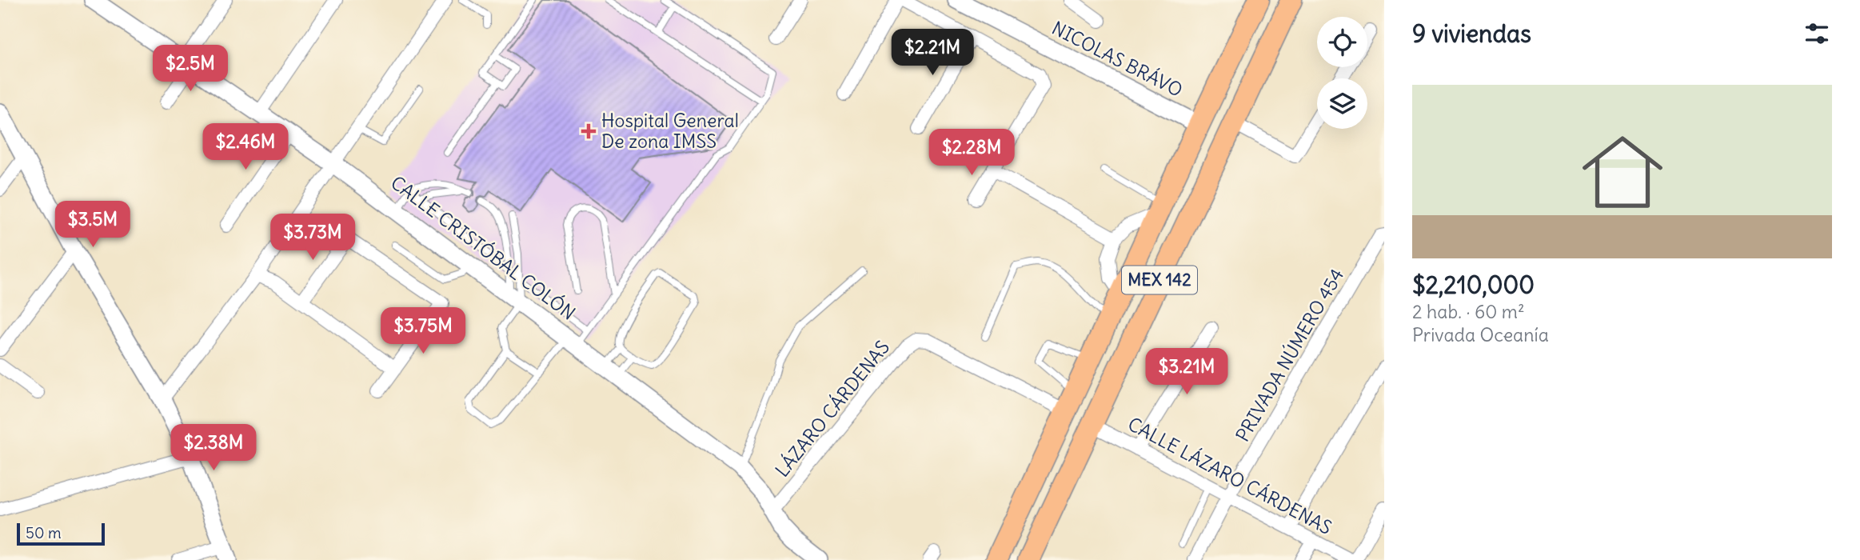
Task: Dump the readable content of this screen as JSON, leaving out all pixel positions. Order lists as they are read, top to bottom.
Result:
{
  "streets": {
    "highway": ["MEX 142"],
    "street": [
      "NICOLAS BRÁVO",
      "CALLE CRISTÓBAL COLÓN",
      "PRIVADA NÚMERO 454",
      "LÁZARO CÁRDENAS",
      "CALLE LÁZARO CÁRDENAS"
    ]
  },
  "crossings": [
    ["NICOLAS BRÁVO", "MEX 142"],
    ["CALLE CRISTÓBAL COLÓN", "LÁZARO CÁRDENAS"],
    ["MEX 142", "LÁZARO CÁRDENAS"],
    ["MEX 142", "CALLE LÁZARO CÁRDENAS"],
    ["PRIVADA NÚMERO 454", "CALLE LÁZARO CÁRDENAS"]
  ],
  "places": {
    "health": ["Hospital General De zona IMSS"]
  },
  "scale_bar": "50 m",
  "page": {
    "heading": "9 viviendas",
    "price": [
      "$2.21M",
      "$2.5M",
      "$2.46M",
      "$2.28M",
      "$3.5M",
      "$3.73M",
      "$3.75M",
      "$3.21M",
      "$2.38M"
    ],
    "list": [
      {
        "name": "$2,210,000",
        "note": "2 hab. · 60 m² · Privada Oceanía"
      }
    ],
    "scale": "50 m"
  }
}
